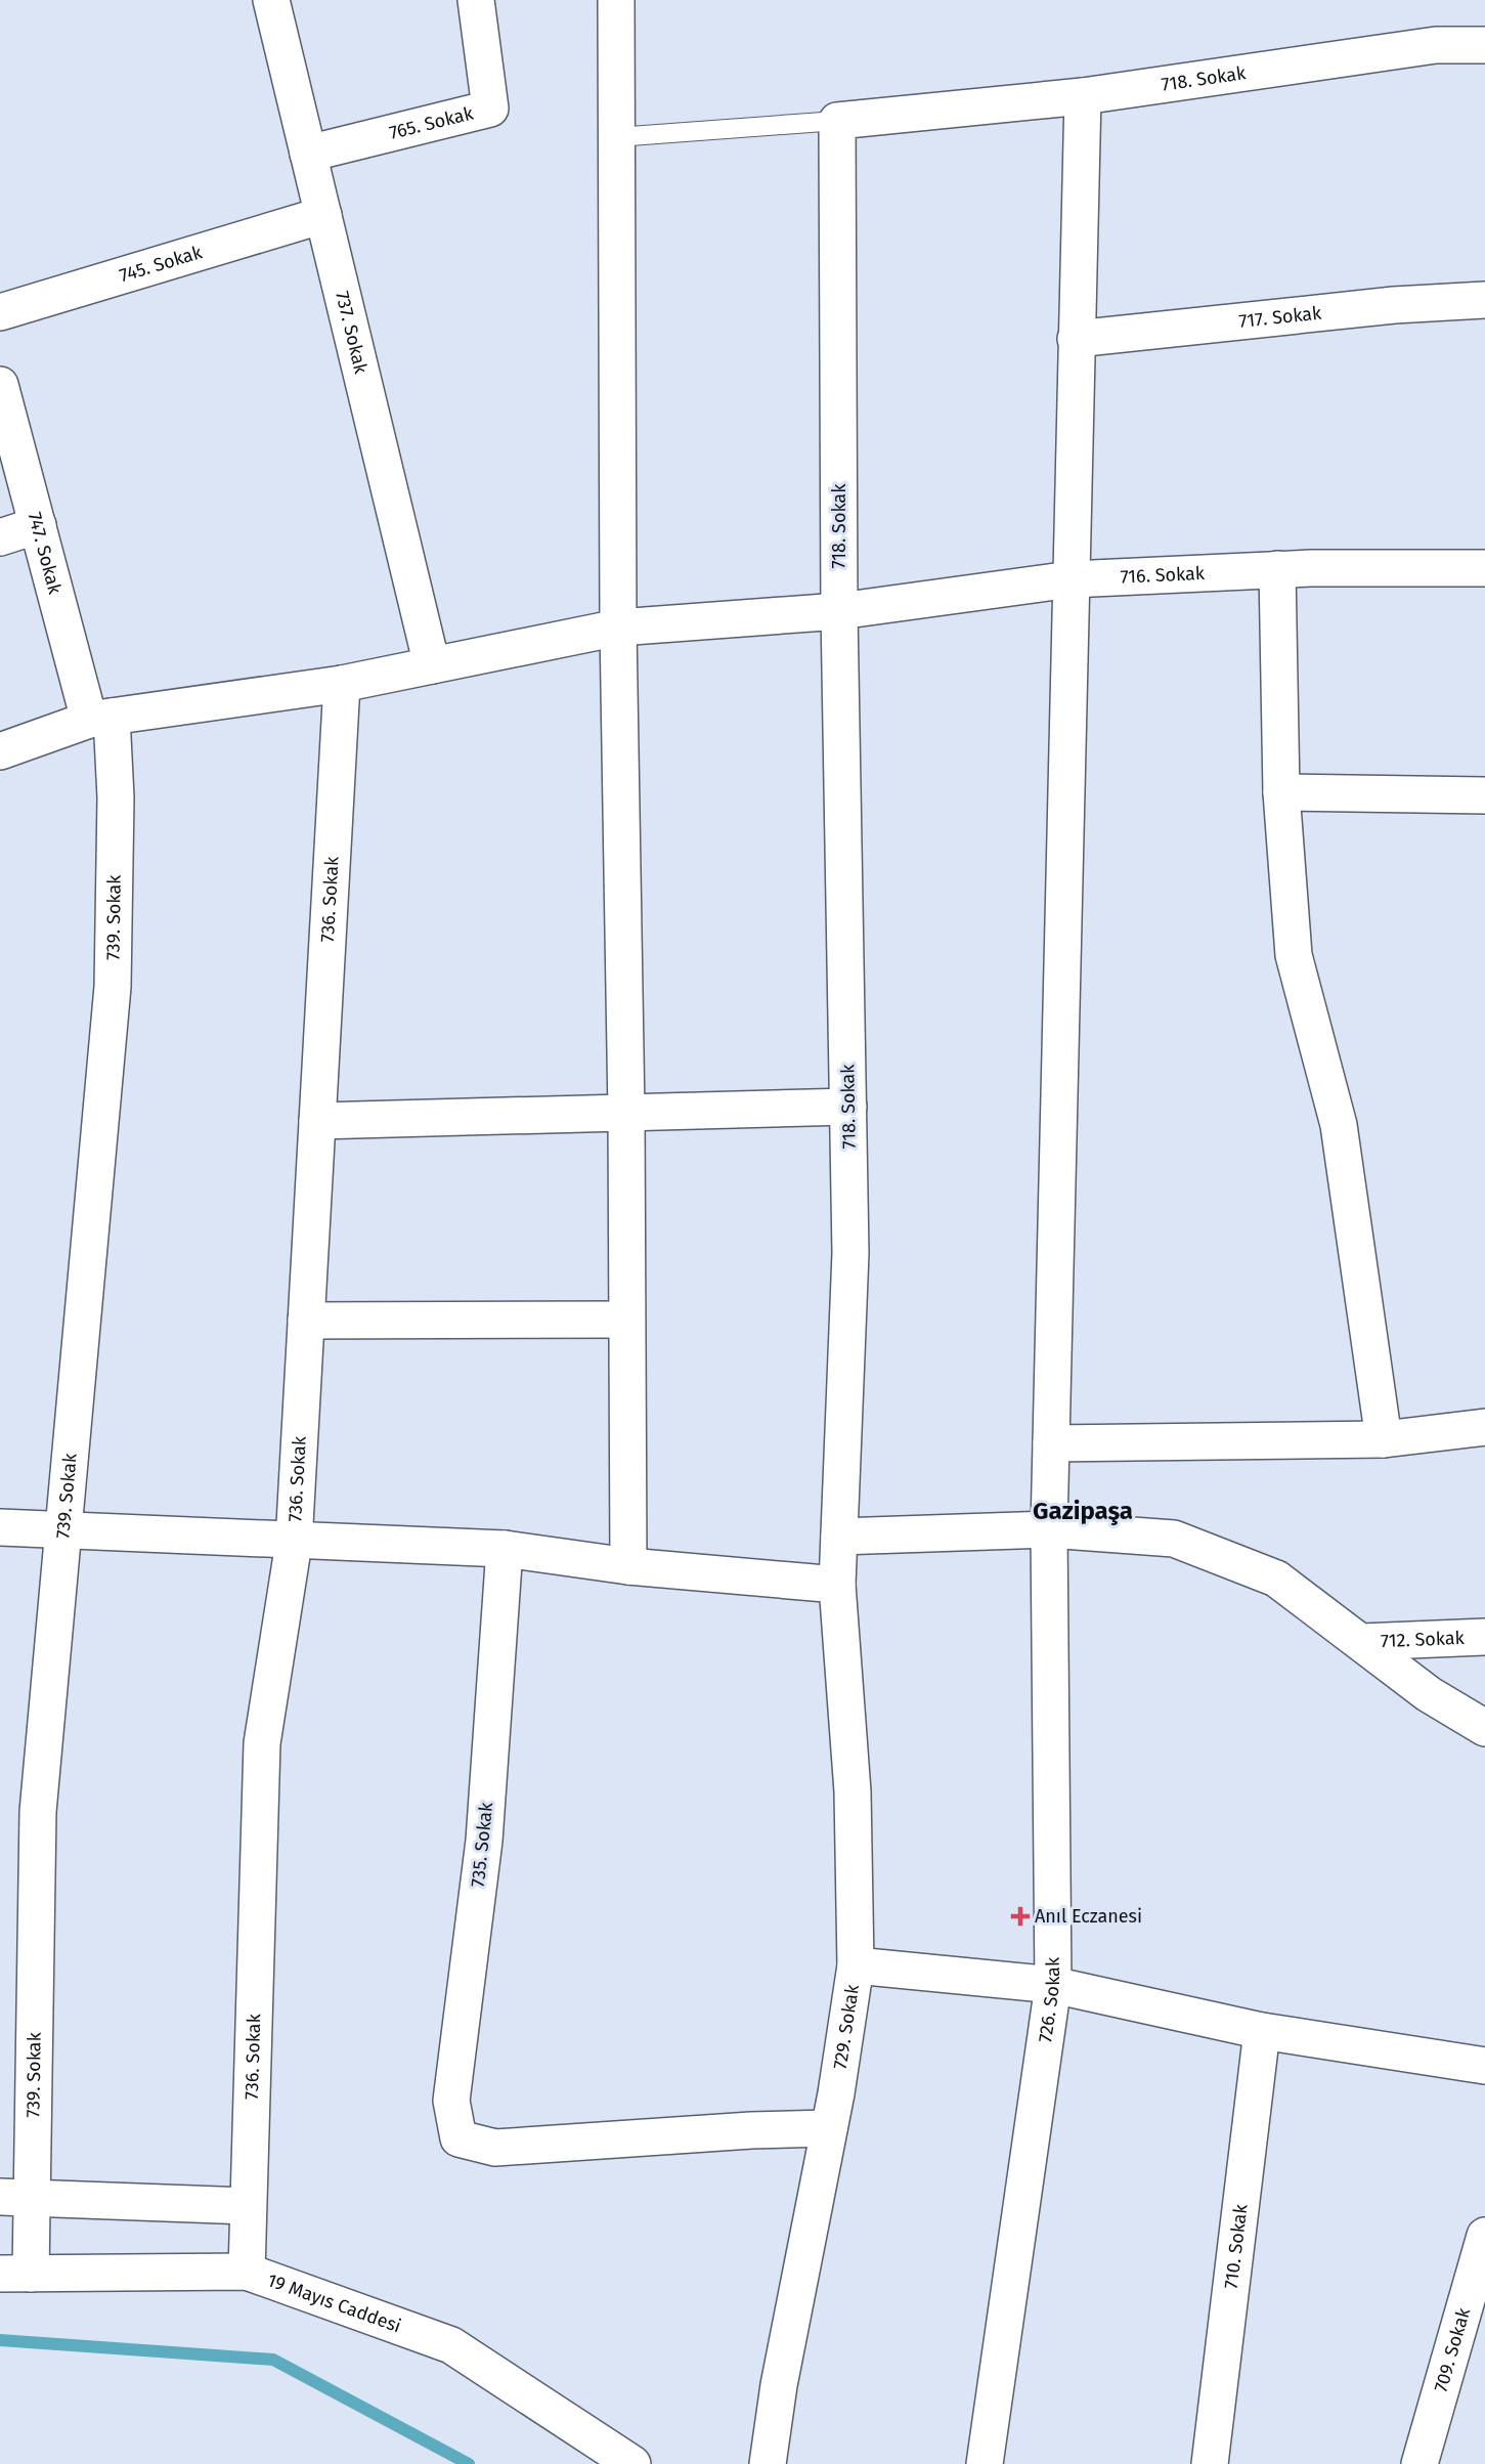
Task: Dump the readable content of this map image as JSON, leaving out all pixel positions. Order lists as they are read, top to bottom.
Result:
{
  "streets": {
    "street": [
      "718. Sokak",
      "765. Sokak",
      "745. Sokak",
      "717. Sokak",
      "737. Sokak",
      "747. Sokak",
      "716. Sokak",
      "736. Sokak",
      "739. Sokak",
      "712. Sokak",
      "735. Sokak",
      "726. Sokak",
      "729. Sokak",
      "710. Sokak",
      "19 Mayıs Caddesi",
      "709. Sokak"
    ]
  },
  "crossings": [
    ["718. Sokak", "716. Sokak"],
    ["718. Sokak", "726. Sokak"],
    ["718. Sokak", "729. Sokak"],
    ["765. Sokak", "737. Sokak"],
    ["745. Sokak", "737. Sokak"],
    ["717. Sokak", "726. Sokak"],
    ["737. Sokak", "716. Sokak"],
    ["747. Sokak", "716. Sokak"],
    ["747. Sokak", "739. Sokak"],
    ["716. Sokak", "736. Sokak"],
    ["716. Sokak", "739. Sokak"],
    ["716. Sokak", "726. Sokak"],
    ["736. Sokak", "19 Mayıs Caddesi"],
    ["739. Sokak", "19 Mayıs Caddesi"],
    ["735. Sokak", "729. Sokak"]
  ],
  "districts": ["Gazipaşa"],
  "places": {
    "health": ["Anıl Eczanesi"]
  }
}
